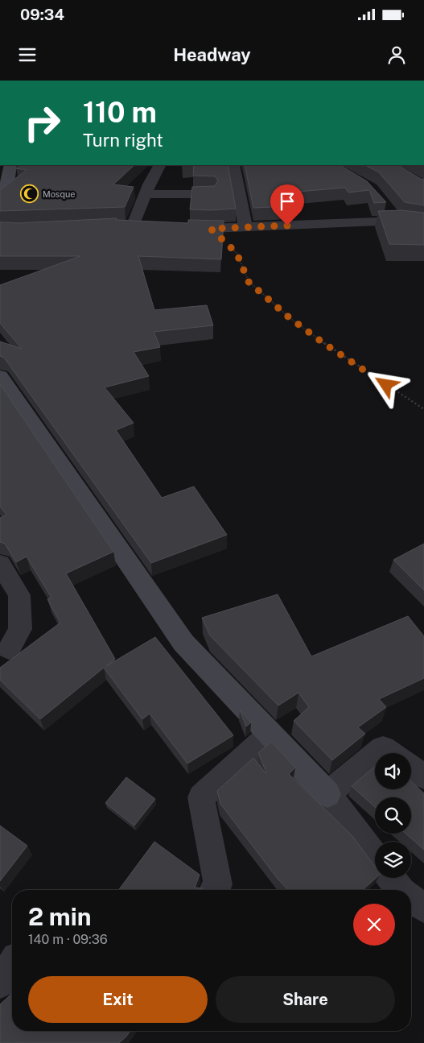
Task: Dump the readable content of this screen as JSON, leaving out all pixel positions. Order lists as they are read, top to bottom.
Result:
{
  "places": {
    "mosque": ["Mosque"]
  },
  "page": {
    "status": "09:34",
    "header": "Headway",
    "turn": ["110 m", "Turn right"],
    "heading": ["2 min", "140 m · 09:36"],
    "buttons": ["Exit", "Share"]
  }
}
